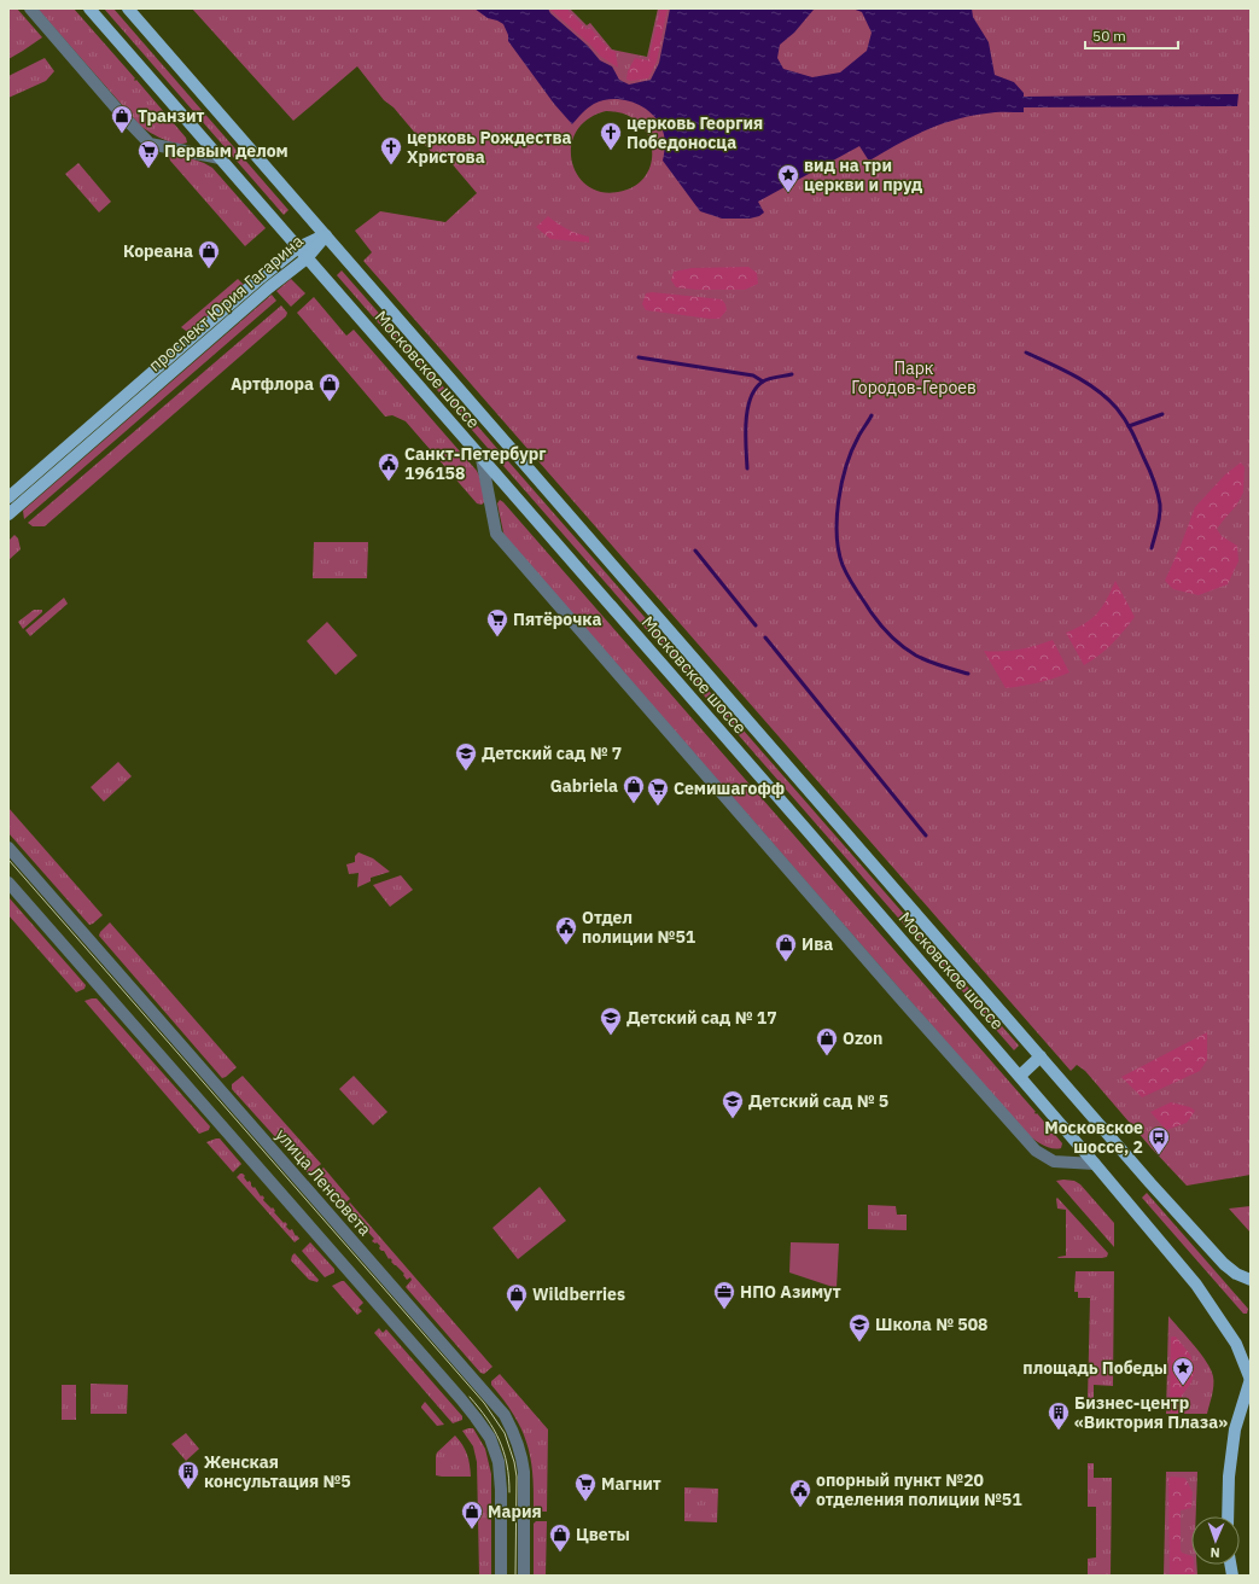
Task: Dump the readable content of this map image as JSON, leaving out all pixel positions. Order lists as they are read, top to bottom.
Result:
{
  "streets": {
    "main road": ["проспект Юрия Гагарина", "Московское шоссе"],
    "street": ["улица Ленсовета"]
  },
  "crossings": [
    ["проспект Юрия Гагарина", "Московское шоссе"]
  ],
  "parks": ["Парк Городов-Героев"],
  "places": {
    "shop": [
      "Транзит",
      "Кореана",
      "Артфлора",
      "Gabriela",
      "Ива",
      "Ozon",
      "Wildberries",
      "Мария",
      "Цветы"
    ],
    "church": ["церковь Георгия Победоносца", "церковь Рождества Христова"],
    "supermarket": [
      "Первым делом",
      "Пятёрочка",
      "Семишагофф",
      "Магнит"
    ],
    "place": ["вид на три церкви и пруд", "площадь Победы"],
    "public building": ["Санкт-Петербург 196158", "Отдел полиции №51", "опорный пункт №20 отделения полиции №51"],
    "school or university": [
      "Детский сад № 7",
      "Детский сад № 17",
      "Детский сад № 5",
      "Школа № 508"
    ],
    "bus stop": ["Московское шоссе, 2"],
    "office": ["НПО Азимут"],
    "building": ["Бизнес-центр «Виктория Плаза»", "Женская консультация №5"]
  },
  "scale_bar": "50 m",
  "north": "bottom"
}
